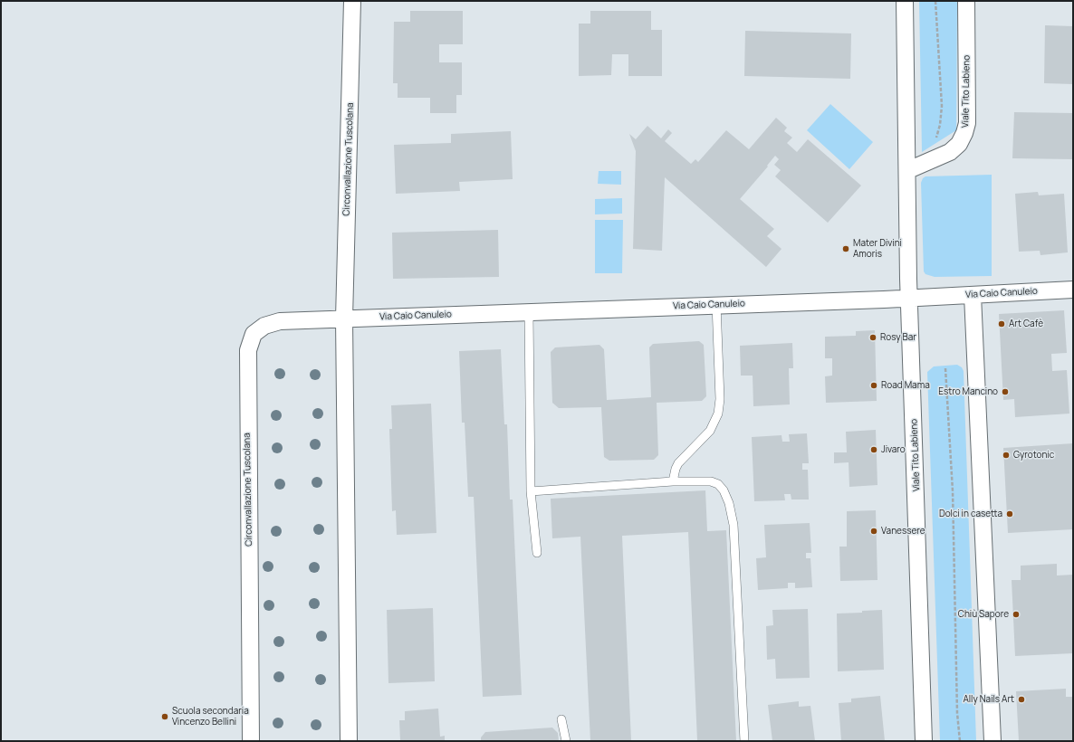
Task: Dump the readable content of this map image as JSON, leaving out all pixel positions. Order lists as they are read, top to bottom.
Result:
{
  "streets": {
    "street": ["Viale Tito Labieno", "Circonvallazione Tuscolana", "Via Caio Canuleio"]
  },
  "crossings": [
    ["Viale Tito Labieno", "Via Caio Canuleio"],
    ["Circonvallazione Tuscolana", "Via Caio Canuleio"]
  ],
  "places": [
    "Mater Divini Amoris",
    "Art Cafè",
    "Rosy Bar",
    "Road Mama",
    "Estro Mancino",
    "Jivaro",
    "Gyrotonic",
    "Dolci in casetta",
    "Vanessere",
    "Chiù Sapore",
    "Ally Nails Art",
    "Scuola secondaria Vincenzo Bellini"
  ]
}
